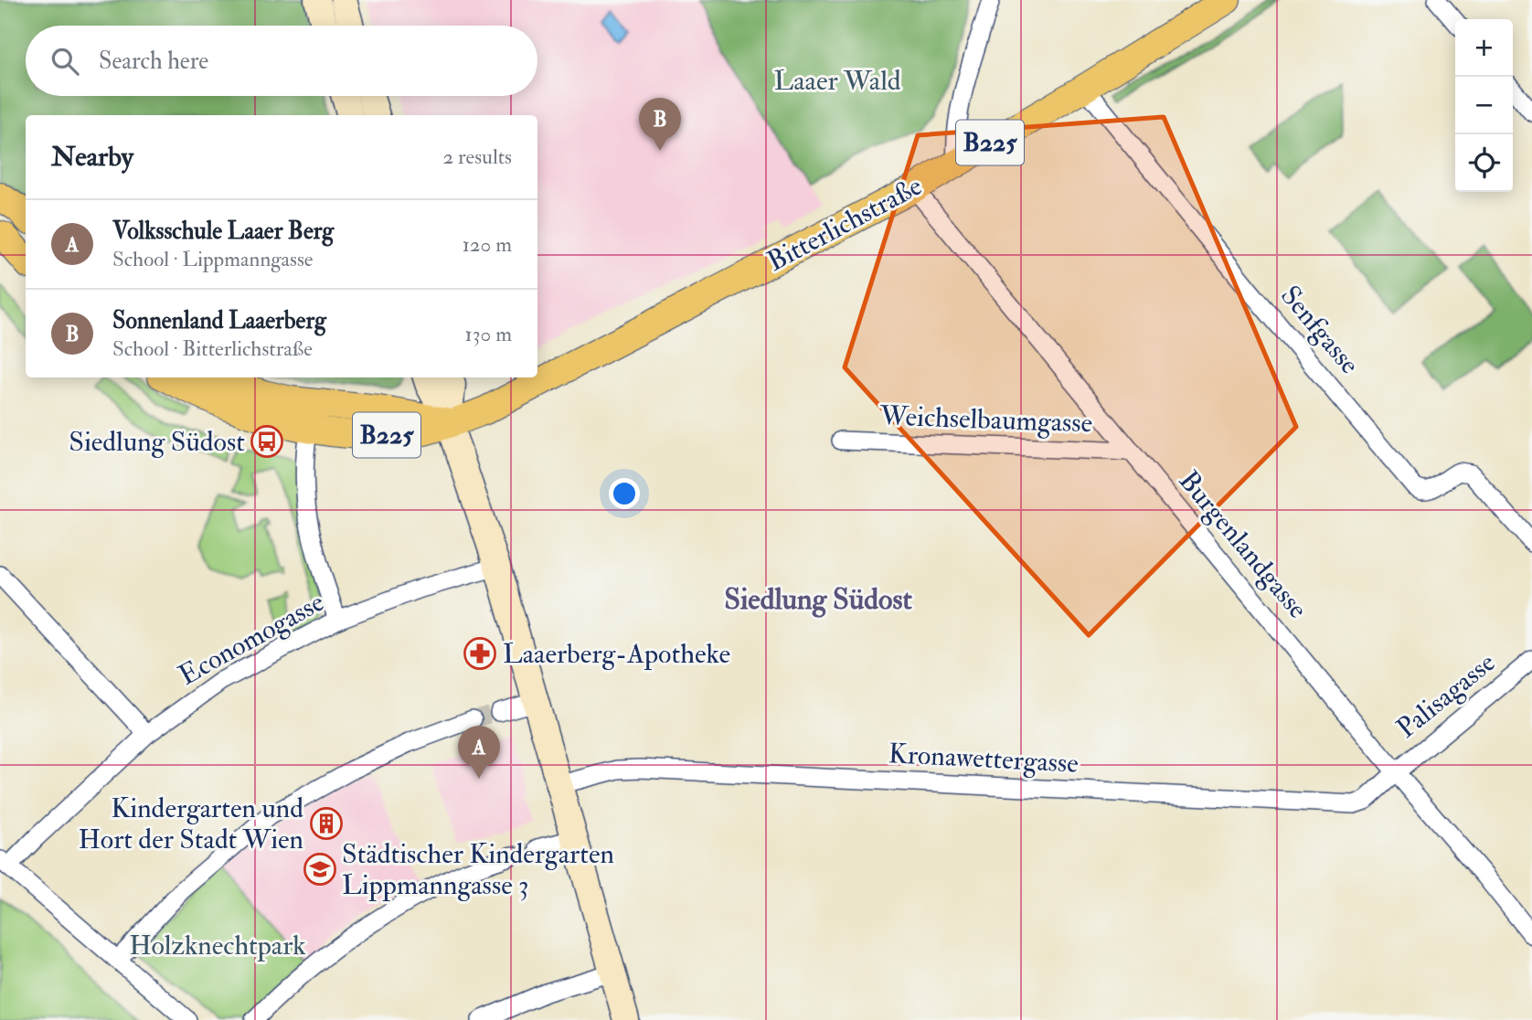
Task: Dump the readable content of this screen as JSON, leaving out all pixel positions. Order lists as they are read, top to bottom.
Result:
{
  "streets": {
    "main road": ["B225", "Bitterlichstraße"],
    "street": [
      "Senfgasse",
      "Weichselbaumgasse",
      "Burgenlandgasse",
      "Economogasse",
      "Palisagasse",
      "Kronawettergasse"
    ]
  },
  "crossings": [
    ["B225", "Bitterlichstraße"],
    ["Bitterlichstraße", "Senfgasse"],
    ["Bitterlichstraße", "Burgenlandgasse"],
    ["Weichselbaumgasse", "Burgenlandgasse"],
    ["Burgenlandgasse", "Palisagasse"],
    ["Burgenlandgasse", "Kronawettergasse"],
    ["Palisagasse", "Kronawettergasse"]
  ],
  "districts": ["Siedlung Südost"],
  "parks": ["Laaer Wald", "Holzknechtpark"],
  "places": {
    "bus stop": ["Siedlung Südost"],
    "pharmacy": ["Laaerberg-Apotheke"],
    "building": ["Kindergarten und Hort der Stadt Wien"],
    "school or university": ["Städtischer Kindergarten Lippmanngasse 3"]
  },
  "page": {
    "map_buttons": ["+", "−"],
    "search": "Search here",
    "pins": ["B", "A"],
    "heading": ["Nearby", "2 results"],
    "list": [
      {
        "mark": "A",
        "name": "Volksschule Laaer Berg",
        "note": "School · Lippmanngasse",
        "value": "120 m"
      },
      {
        "mark": "B",
        "name": "Sonnenland Laaerberg",
        "note": "School · Bitterlichstraße",
        "value": "130 m"
      }
    ]
  }
}
